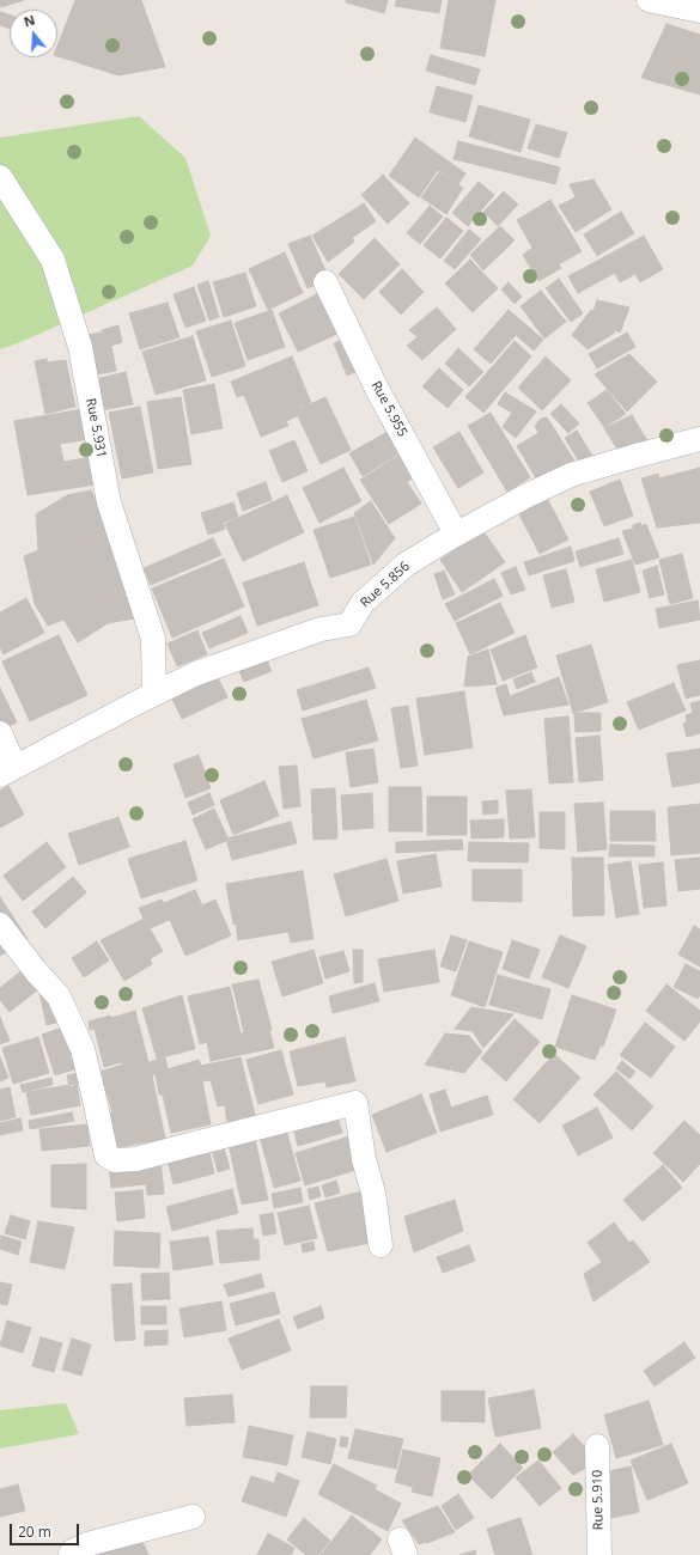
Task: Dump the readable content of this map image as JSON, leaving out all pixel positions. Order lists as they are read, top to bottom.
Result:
{
  "streets": {
    "street": [
      "Rue 5.955",
      "Rue 5.931",
      "Rue 5.856",
      "Rue 5.910"
    ]
  },
  "crossings": [
    ["Rue 5.955", "Rue 5.856"],
    ["Rue 5.931", "Rue 5.856"]
  ],
  "scale_bar": "20 m",
  "north": "top"
}
